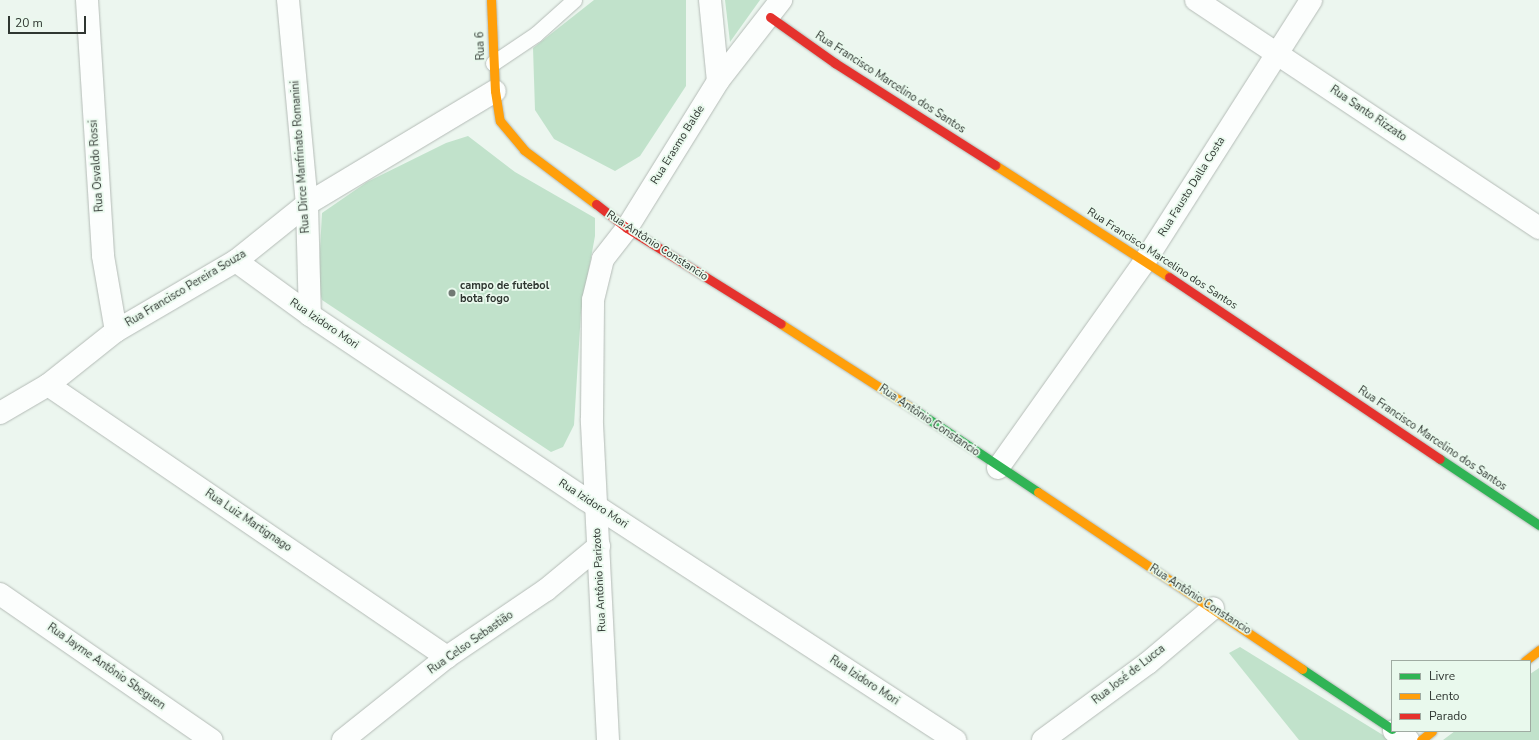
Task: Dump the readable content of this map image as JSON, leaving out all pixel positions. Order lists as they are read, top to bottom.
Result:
{
  "streets": {
    "street": [
      "Rua 6",
      "Rua Francisco Marcelino dos Santos",
      "Rua Santo Rizzato",
      "Rua Erasmo Balde",
      "Rua Dirce Manfrinato Romanini",
      "Rua Osvaldo Rossi",
      "Rua Fausto Dalla Costa",
      "Rua Antônio Constancio",
      "Rua Francisco Pereira Souza",
      "Rua Izidoro Mori",
      "Rua Luiz Martignago",
      "Rua Antônio Parizoto",
      "Rua Celso Sebastião",
      "Rua Jayme Antônio Sbeguen",
      "Rua José de Lucca"
    ]
  },
  "crossings": [
    ["Rua 6", "Rua Antônio Constancio"],
    ["Rua 6", "Rua Francisco Pereira Souza"],
    ["Rua Francisco Marcelino dos Santos", "Rua Erasmo Balde"],
    ["Rua Francisco Marcelino dos Santos", "Rua Fausto Dalla Costa"],
    ["Rua Santo Rizzato", "Rua Fausto Dalla Costa"],
    ["Rua Erasmo Balde", "Rua Antônio Constancio"],
    ["Rua Erasmo Balde", "Rua Antônio Parizoto"],
    ["Rua Dirce Manfrinato Romanini", "Rua Francisco Pereira Souza"],
    ["Rua Dirce Manfrinato Romanini", "Rua Izidoro Mori"],
    ["Rua Osvaldo Rossi", "Rua Francisco Pereira Souza"],
    ["Rua Fausto Dalla Costa", "Rua Antônio Constancio"],
    ["Rua Antônio Constancio", "Rua Francisco Pereira Souza"],
    ["Rua Antônio Constancio", "Rua José de Lucca"],
    ["Rua Francisco Pereira Souza", "Rua Izidoro Mori"],
    ["Rua Francisco Pereira Souza", "Rua Luiz Martignago"],
    ["Rua Izidoro Mori", "Rua Antônio Parizoto"],
    ["Rua Luiz Martignago", "Rua Celso Sebastião"],
    ["Rua Antônio Parizoto", "Rua Celso Sebastião"]
  ],
  "places": ["campo de futebol bota fogo"],
  "legend": ["Livre", "Lento", "Parado"],
  "scale_bar": "20 m"
}
